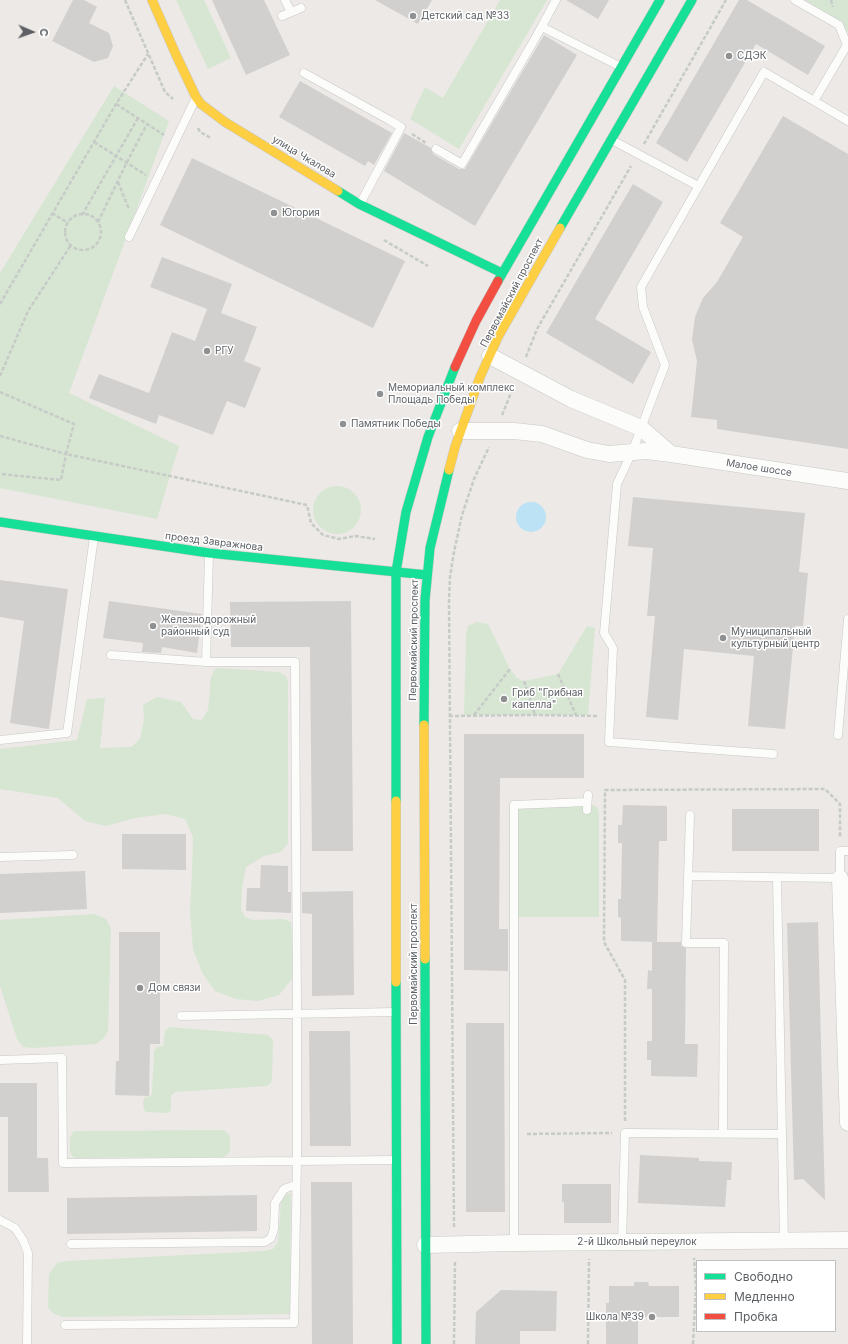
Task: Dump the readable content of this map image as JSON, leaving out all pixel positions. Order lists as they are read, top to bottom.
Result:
{
  "streets": {
    "main road": ["улица Чкалова", "Первомайский проспект", "проезд Завражнова"],
    "street": ["Малое шоссе", "2-й Школьный переулок"]
  },
  "crossings": [
    ["улица Чкалова", "Первомайский проспект"],
    ["Первомайский проспект", "Малое шоссе"],
    ["Первомайский проспект", "проезд Завражнова"],
    ["Первомайский проспект", "2-й Школьный переулок"]
  ],
  "places": [
    "Детский сад №33",
    "СДЭК",
    "Югория",
    "РГУ",
    "Мемориальный комплекс Площадь Победы",
    "Памятник Победы",
    "Железнодорожный районный суд",
    "Муниципальный культурный центр",
    "Гриб \"Грибная капелла\"",
    "Дом связи",
    "Школа №39"
  ],
  "legend": ["Свободно", "Медленно", "Пробка"],
  "north": "right"
}
